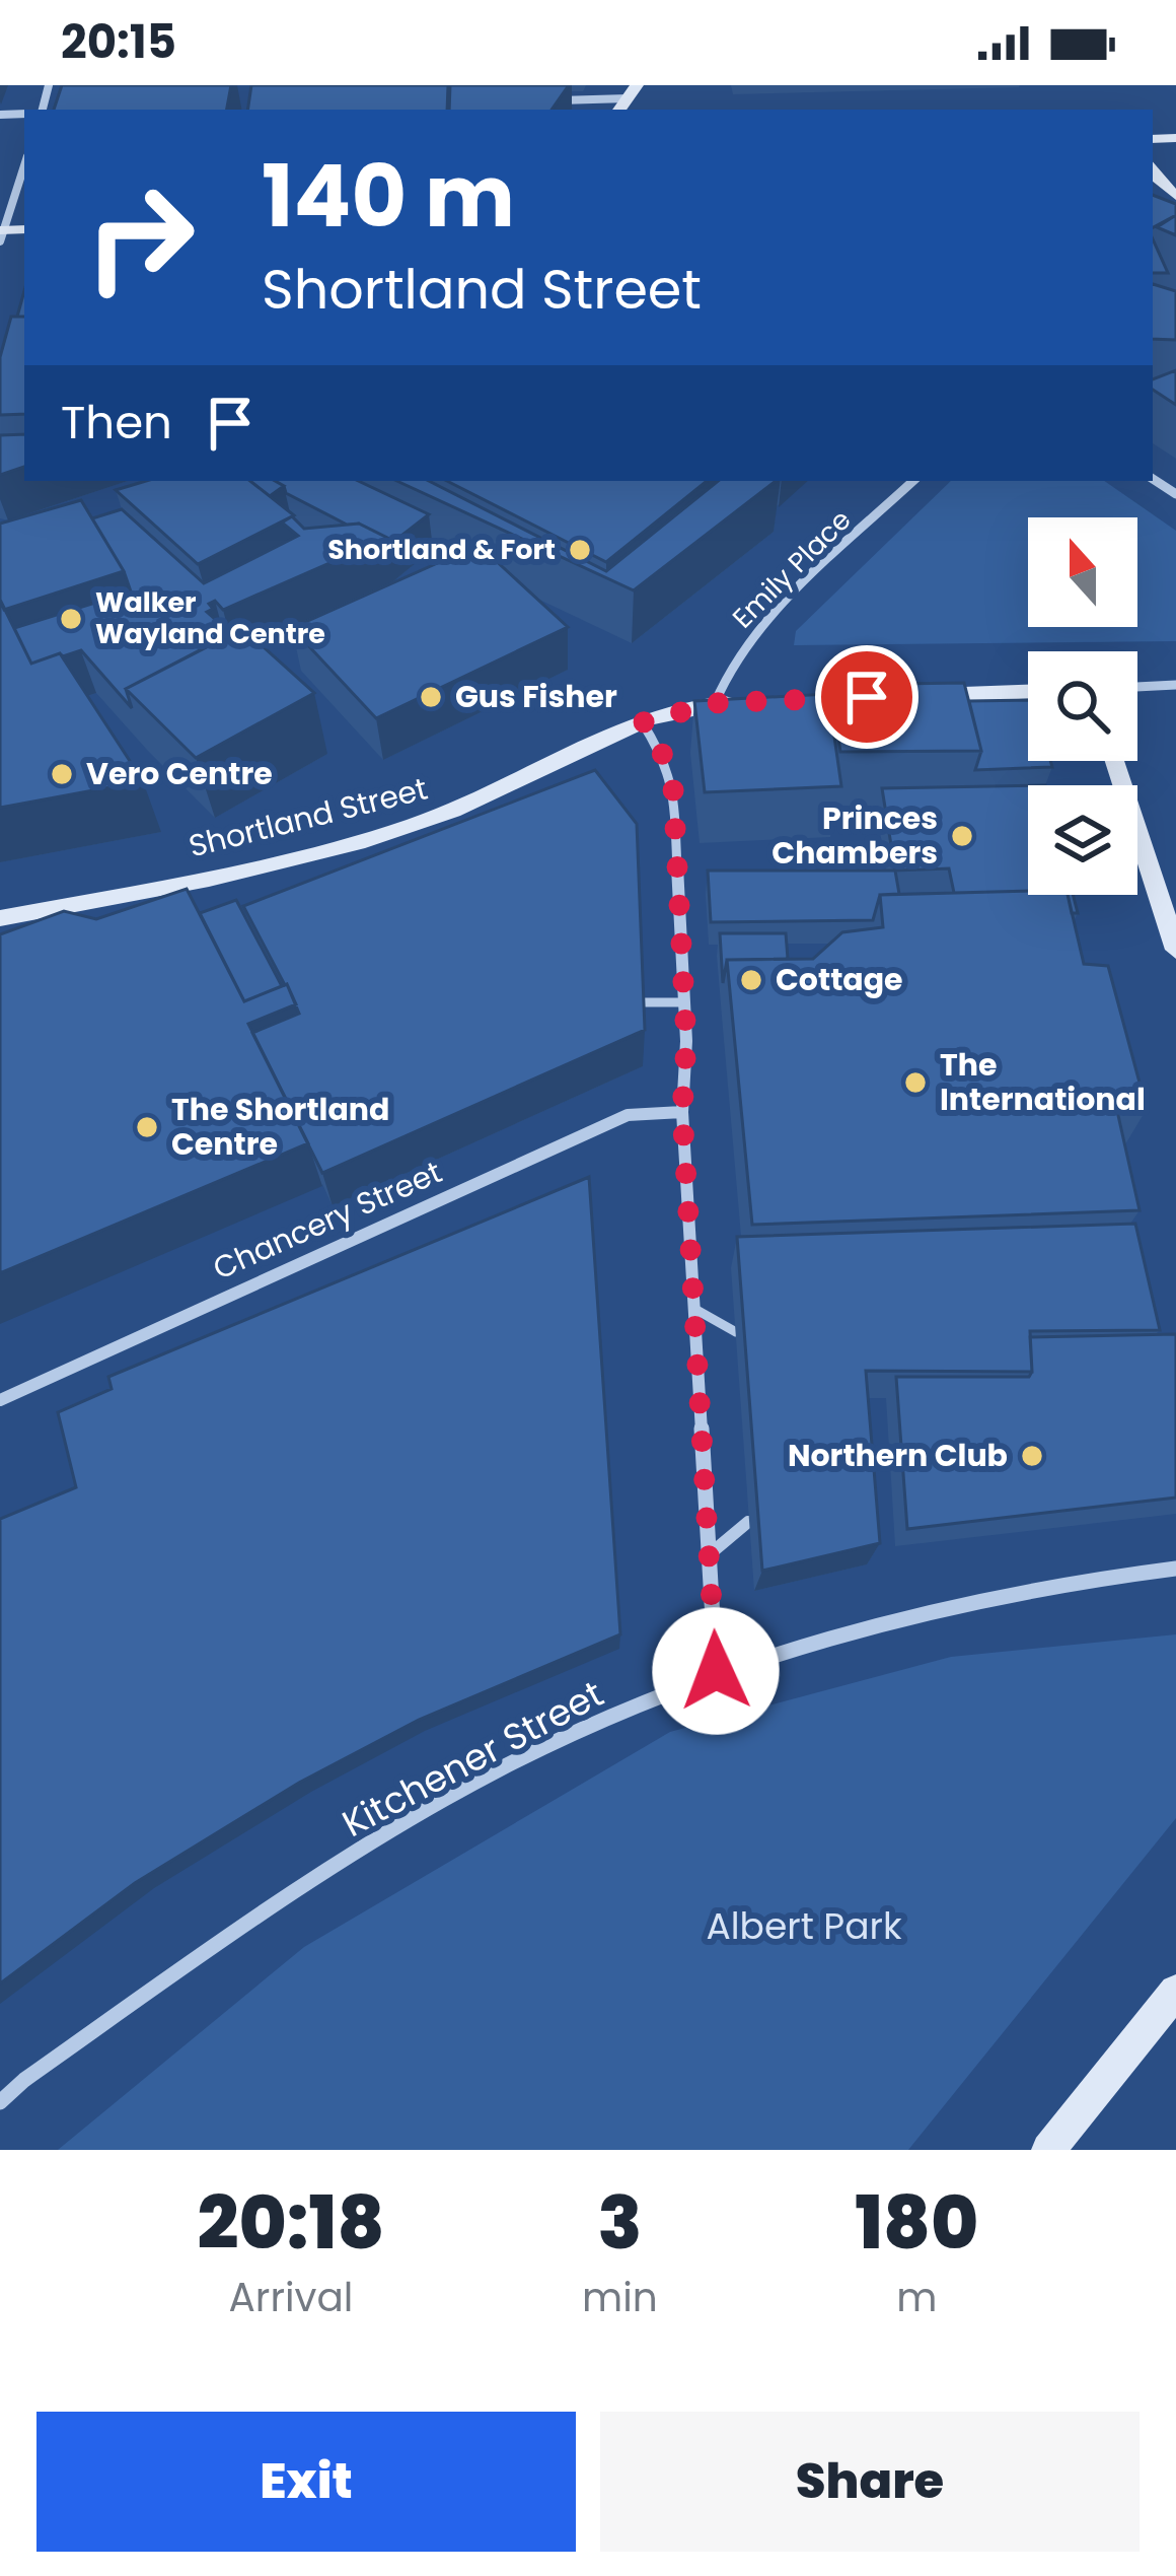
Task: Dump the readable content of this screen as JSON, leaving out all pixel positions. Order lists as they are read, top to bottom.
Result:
{
  "streets": {
    "street": [
      "Emily Place",
      "Shortland Street",
      "Chancery Street",
      "Kitchener Street"
    ]
  },
  "crossings": [
    ["Emily Place", "Shortland Street"]
  ],
  "parks": ["Albert Park"],
  "places": [
    "Shortland & Fort",
    "Walker Wayland Centre",
    "Gus Fisher",
    "Vero Centre",
    "Princes Chambers",
    "Cottage",
    "The International",
    "The Shortland Centre",
    "Northern Club"
  ],
  "north": "top",
  "page": {
    "status": "20:15",
    "turn": ["140 m", "Shortland Street"],
    "then": "Then",
    "eta": [
      "20:18",
      "Arrival",
      "3",
      "min",
      "180",
      "m"
    ],
    "buttons": ["Exit", "Share"]
  }
}
